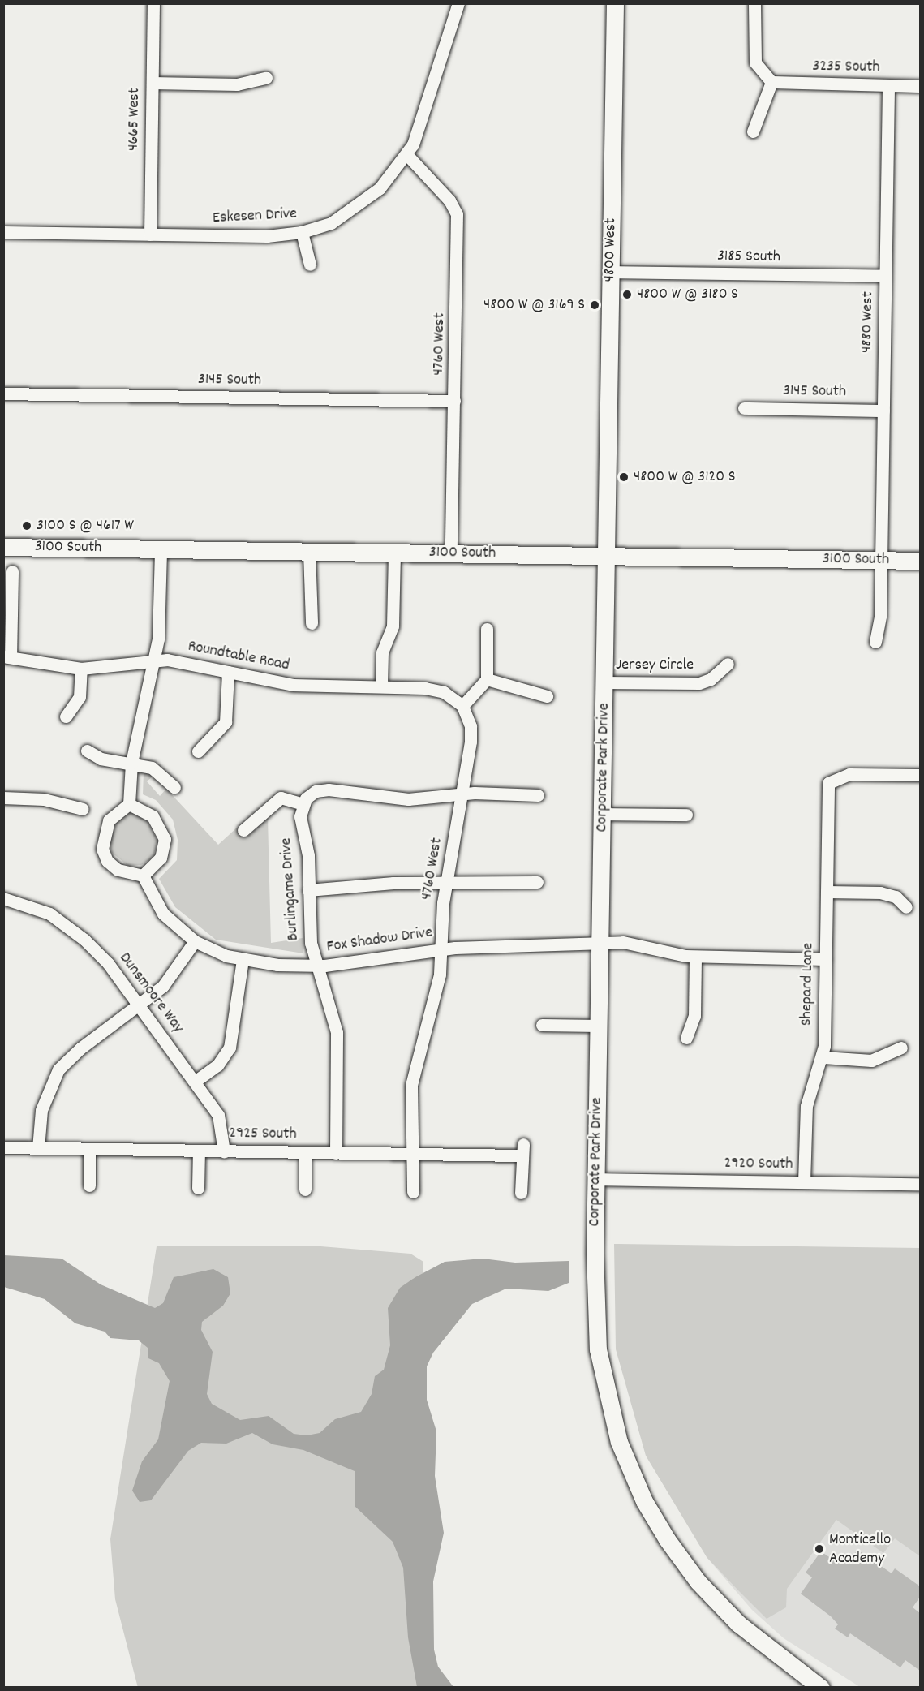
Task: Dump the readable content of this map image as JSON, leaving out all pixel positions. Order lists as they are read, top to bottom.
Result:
{
  "streets": {
    "main road": ["4800 West", "3100 South", "Corporate Park Drive"],
    "street": [
      "3235 South",
      "4665 West",
      "Eskesen Drive",
      "3185 South",
      "4880 West",
      "4760 West",
      "3145 South",
      "Roundtable Road",
      "Jersey Circle",
      "Burlingame Drive",
      "Fox Shadow Drive",
      "Shepard Lane",
      "Dunsmoore Way",
      "2925 South",
      "2920 South"
    ]
  },
  "crossings": [
    ["3235 South", "4880 West"],
    ["4665 West", "Eskesen Drive"],
    ["Eskesen Drive", "4760 West"],
    ["4800 West", "3185 South"],
    ["4800 West", "3100 South"],
    ["4800 West", "Corporate Park Drive"],
    ["3185 South", "4880 West"],
    ["4880 West", "3145 South"],
    ["4880 West", "3100 South"],
    ["4760 West", "3145 South"],
    ["4760 West", "3100 South"],
    ["4760 West", "Roundtable Road"],
    ["4760 West", "Fox Shadow Drive"],
    ["4760 West", "2925 South"],
    ["3100 South", "Corporate Park Drive"],
    ["Jersey Circle", "Corporate Park Drive"],
    ["Corporate Park Drive", "Fox Shadow Drive"],
    ["Corporate Park Drive", "2920 South"],
    ["Burlingame Drive", "Fox Shadow Drive"],
    ["Burlingame Drive", "2925 South"],
    ["Fox Shadow Drive", "Shepard Lane"],
    ["Shepard Lane", "2920 South"],
    ["Dunsmoore Way", "2925 South"]
  ],
  "places": [
    "4800 W @ 3180 S",
    "4800 W @ 3169 S",
    "4800 W @ 3120 S",
    "3100 S @ 4617 W",
    "Monticello Academy"
  ]
}
